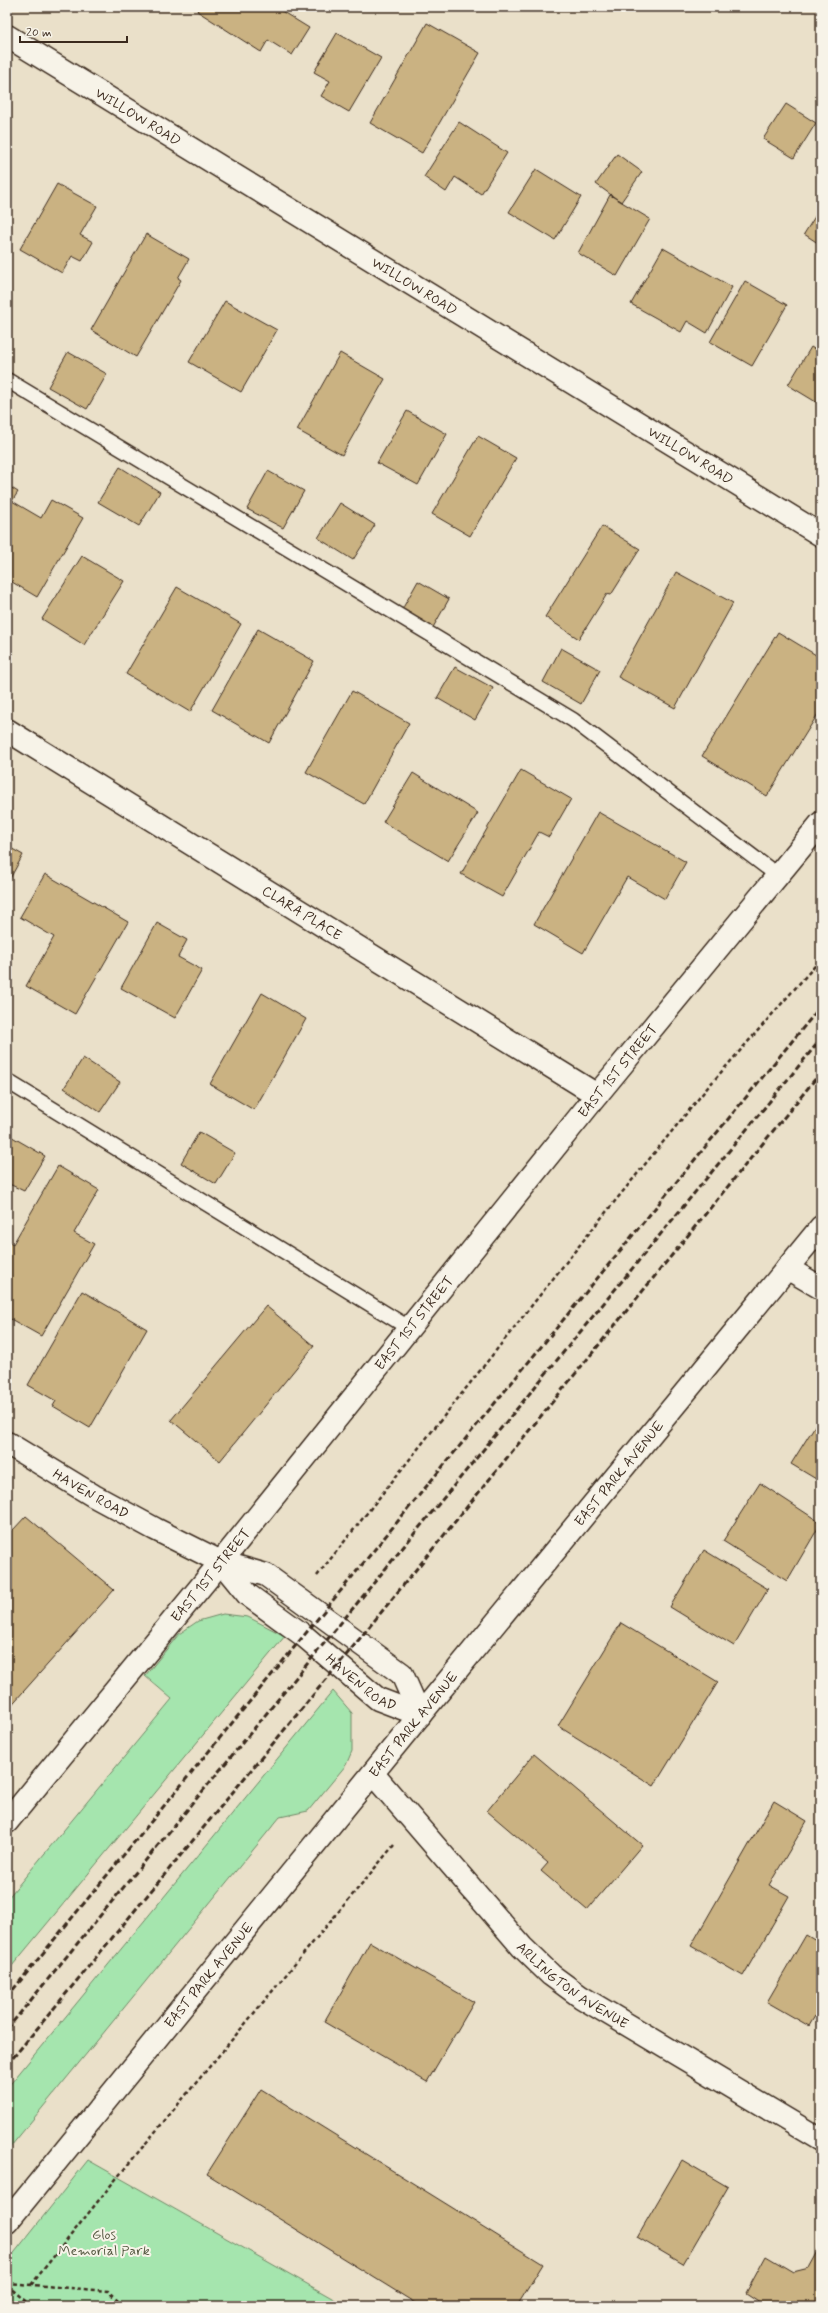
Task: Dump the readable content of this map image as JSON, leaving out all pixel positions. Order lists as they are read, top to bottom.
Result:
{
  "streets": {
    "street": [
      "WILLOW ROAD",
      "CLARA PLACE",
      "EAST 1ST STREET",
      "EAST PARK AVENUE",
      "HAVEN ROAD",
      "ARLINGTON AVENUE"
    ]
  },
  "crossings": [
    ["CLARA PLACE", "EAST 1ST STREET"],
    ["EAST 1ST STREET", "HAVEN ROAD"],
    ["EAST PARK AVENUE", "HAVEN ROAD"],
    ["EAST PARK AVENUE", "ARLINGTON AVENUE"]
  ],
  "parks": ["Glos Memorial Park"],
  "scale_bar": "20 m"
}
